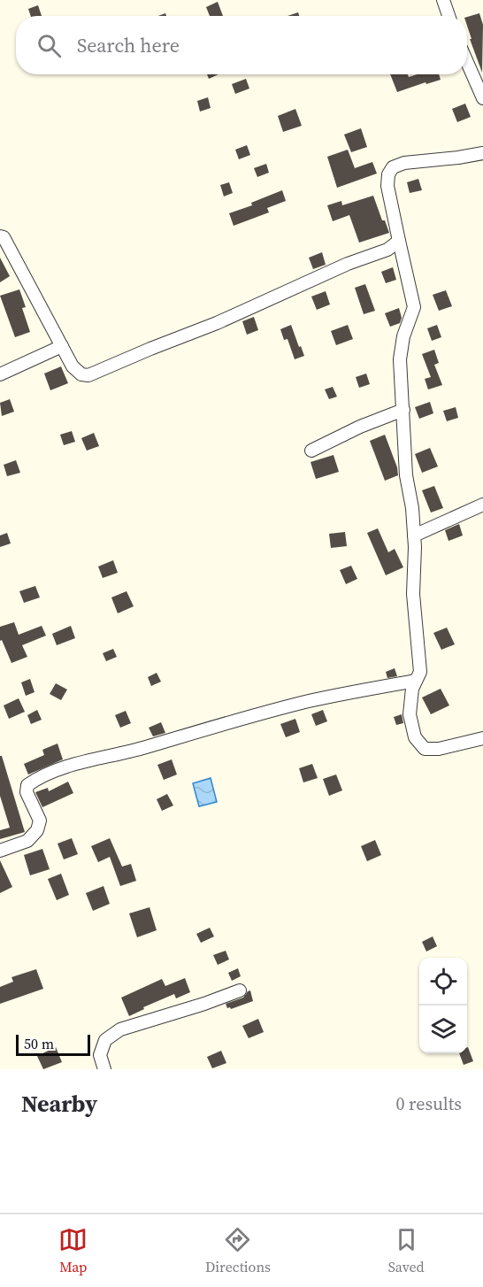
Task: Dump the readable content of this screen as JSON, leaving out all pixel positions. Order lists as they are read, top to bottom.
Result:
{
  "scale_bar": "50 m",
  "page": {
    "search": "Search here",
    "scale": "50 m",
    "heading": ["Nearby", "0 results"],
    "nav": ["Map", "Directions", "Saved"]
  }
}
